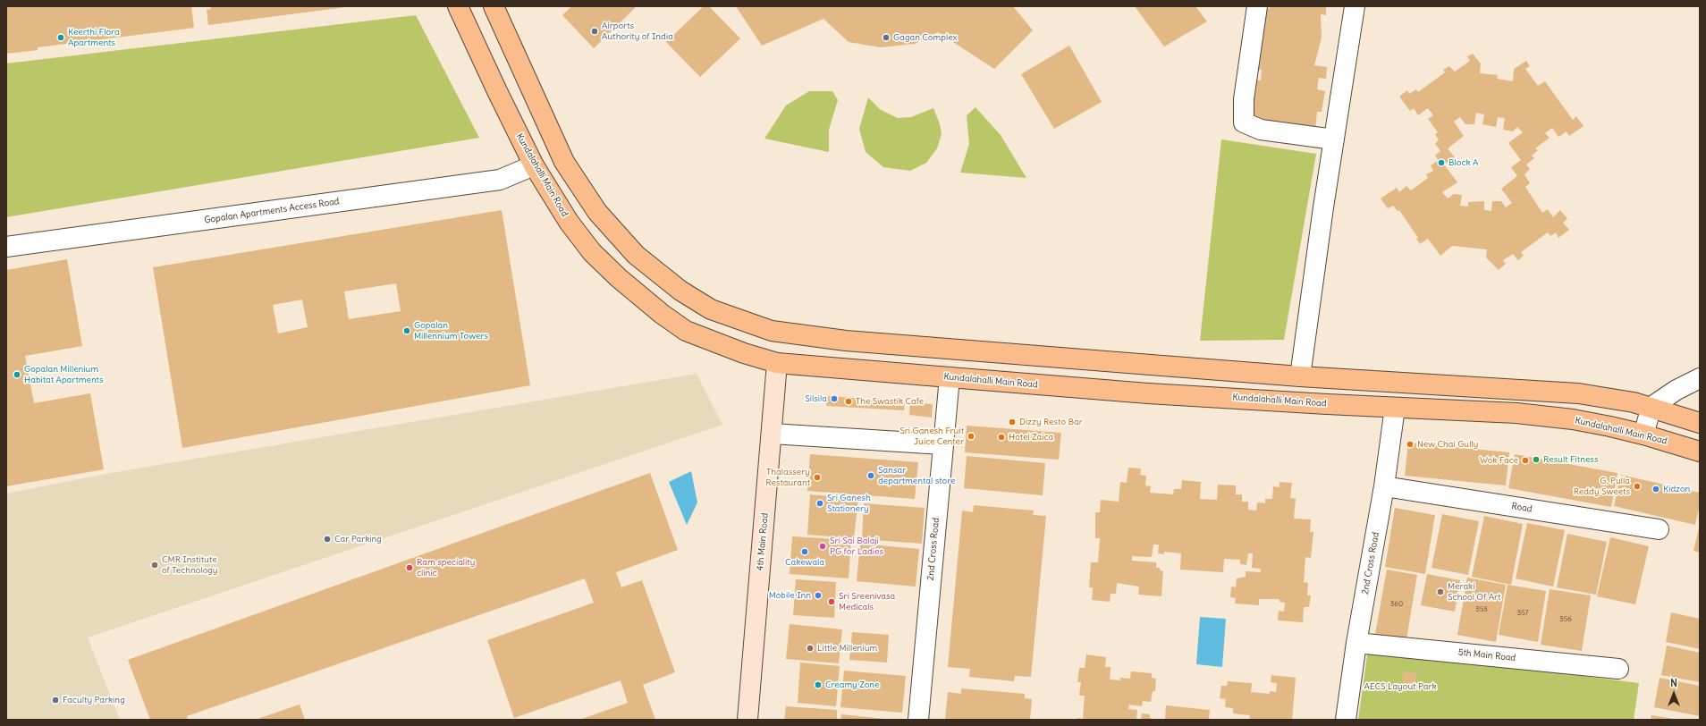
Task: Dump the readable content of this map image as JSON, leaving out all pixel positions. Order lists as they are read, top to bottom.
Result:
{
  "streets": {
    "main road": ["Kundalahalli Main Road"],
    "street": [
      "Gopalan Apartments Access Road",
      "Road",
      "4th Main Road",
      "2nd Cross Road",
      "5th Main Road"
    ]
  },
  "crossings": [
    ["Kundalahalli Main Road", "Gopalan Apartments Access Road"],
    ["Kundalahalli Main Road", "4th Main Road"],
    ["Kundalahalli Main Road", "2nd Cross Road"],
    ["Road", "2nd Cross Road"],
    ["2nd Cross Road", "5th Main Road"]
  ],
  "parks": ["AECS Layout Park"],
  "places": [
    "Airports Authority of India",
    "Keerthi Flora Apartments",
    "Gagan Complex",
    "Block A",
    "Gopalan Millennium Towers",
    "Gopalan Millenium Habitat Apartments",
    "Silsila",
    "The Swastik Cafe",
    "Dizzy Resto Bar",
    "Sri Ganesh Fruit Juice Center",
    "Hotel Zaica",
    "New Chai Gully",
    "Result Fitness",
    "Wok Face",
    "Sansar departmental store",
    "Thalassery Restaurant",
    "G. Pulla Reddy Sweets",
    "Kidzon",
    "Sri Ganesh Stationery",
    "Car Parking",
    "Sri Sai Balaji PG for Ladies",
    "Cakewala",
    "CMR Institute of Technology",
    "Ram speciality clinic",
    "Meraki School Of Art",
    "Mobile Inn",
    "Sri Sreenivasa Medicals",
    "Little Millenium",
    "Creamy Zone",
    "Faculty Parking"
  ],
  "house_numbers": [
    "360",
    "358",
    "357",
    "356"
  ],
  "north": "top"
}
